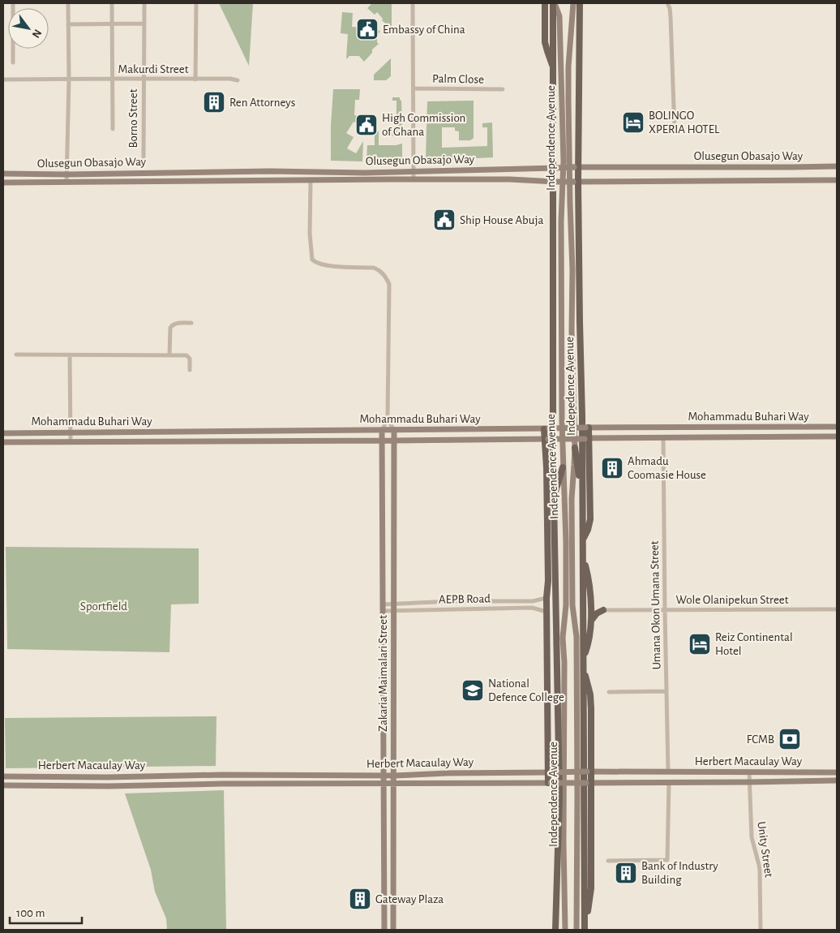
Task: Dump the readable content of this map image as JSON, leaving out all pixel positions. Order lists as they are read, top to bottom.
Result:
{
  "streets": {
    "main road": [
      "Independence Avenue",
      "Olusegun Obasajo Way",
      "Indepedence Avenue",
      "Mohammadu Buhari Way",
      "Zakaria Maimalari Street",
      "Herbert Macaulay Way"
    ],
    "street": [
      "Makurdi Street",
      "Palm Close",
      "Borno Street",
      "AEPB Road",
      "Wole Olanipekun Street",
      "Umana Okon Umana Street",
      "Unity Street"
    ]
  },
  "crossings": [
    ["Makurdi Street", "Borno Street"],
    ["Independence Avenue", "Olusegun Obasajo Way"],
    ["Olusegun Obasajo Way", "Indepedence Avenue"],
    ["Olusegun Obasajo Way", "Zakaria Maimalari Street"],
    ["Mohammadu Buhari Way", "Umana Okon Umana Street"],
    ["Mohammadu Buhari Way", "Zakaria Maimalari Street"],
    ["AEPB Road", "Zakaria Maimalari Street"],
    ["Wole Olanipekun Street", "Umana Okon Umana Street"],
    ["Umana Okon Umana Street", "Herbert Macaulay Way"],
    ["Zakaria Maimalari Street", "Herbert Macaulay Way"],
    ["Herbert Macaulay Way", "Unity Street"]
  ],
  "parks": ["Sportfield"],
  "places": {
    "public building": ["Embassy of China", "High Commission of Ghana", "Ship House Abuja"],
    "building": [
      "Ren Attorneys",
      "Ahmadu Coomasie House",
      "Bank of Industry Building",
      "Gateway Plaza"
    ],
    "hotel": ["BOLINGO XPERIA HOTEL", "Reiz Continental Hotel"],
    "school or university": ["National Defence College"],
    "bank": ["FCMB"]
  },
  "scale_bar": "100 m",
  "north": "bottom right"
}
